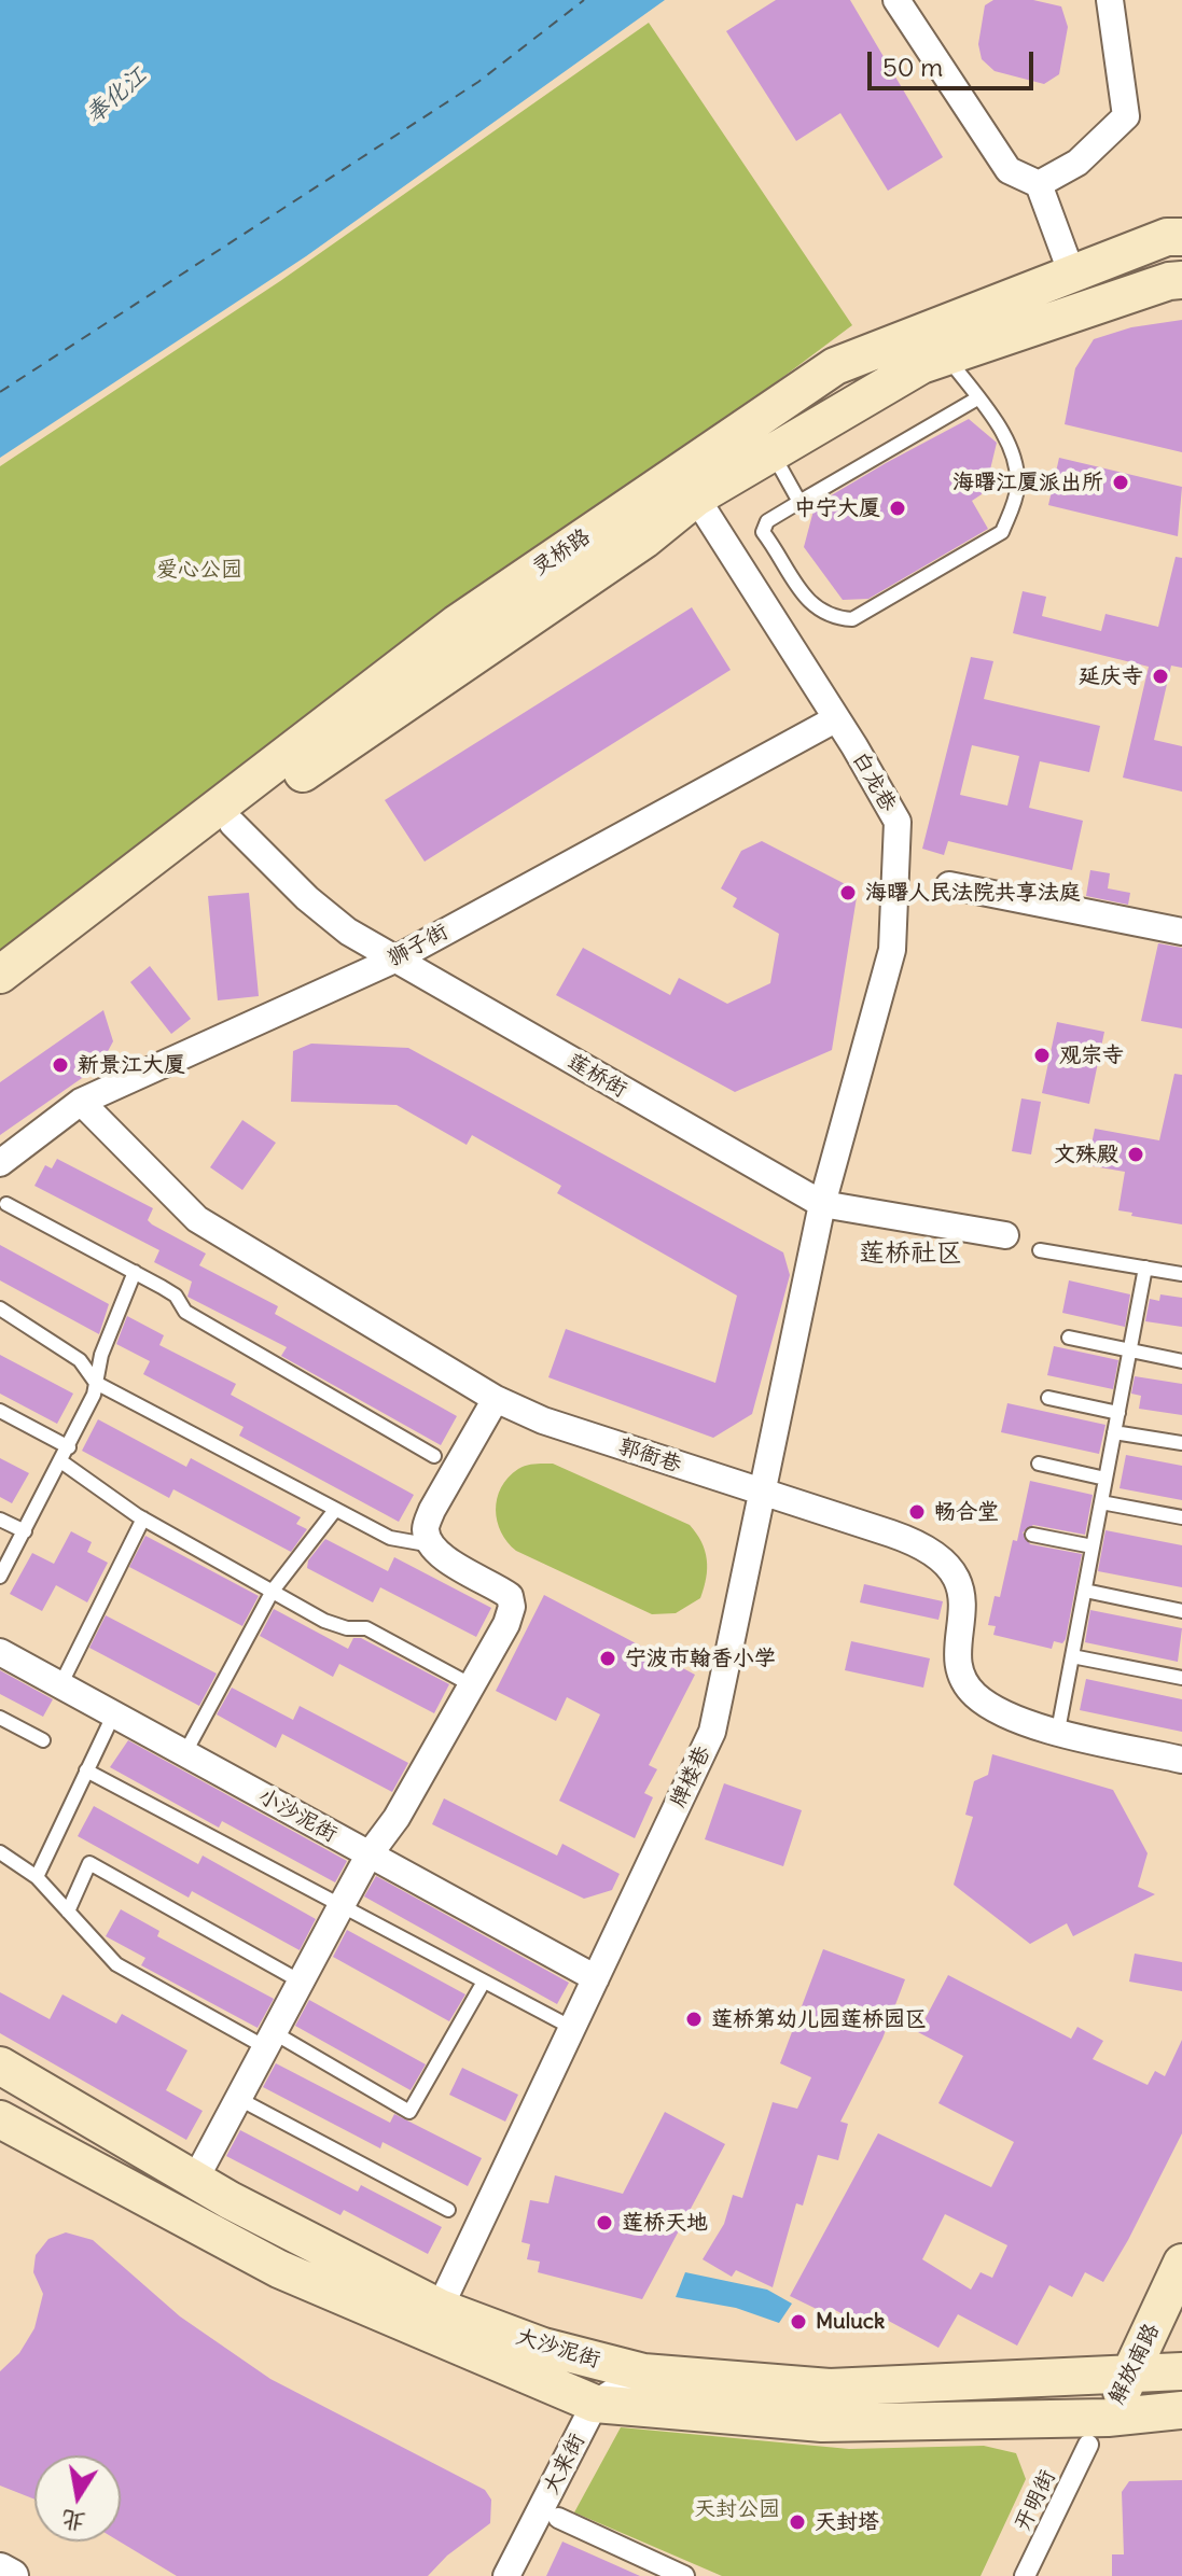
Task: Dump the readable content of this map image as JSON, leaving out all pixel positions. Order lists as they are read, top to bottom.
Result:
{
  "streets": {
    "main road": ["灵桥路", "大沙泥街", "解放南路"],
    "street": [
      "白龙巷",
      "狮子街",
      "莲桥街",
      "郭衙巷",
      "牌楼巷",
      "小沙泥街",
      "大来街",
      "开明街"
    ]
  },
  "crossings": [
    ["灵桥路", "白龙巷"],
    ["灵桥路", "莲桥街"],
    ["白龙巷", "狮子街"],
    ["白龙巷", "莲桥街"],
    ["白龙巷", "牌楼巷"],
    ["狮子街", "莲桥街"],
    ["狮子街", "郭衙巷"],
    ["莲桥街", "牌楼巷"],
    ["郭衙巷", "牌楼巷"],
    ["牌楼巷", "小沙泥街"],
    ["牌楼巷", "大沙泥街"],
    ["大沙泥街", "解放南路"],
    ["大沙泥街", "大来街"],
    ["大沙泥街", "开明街"],
    ["解放南路", "开明街"]
  ],
  "districts": ["莲桥社区"],
  "water": ["奉化江"],
  "parks": ["爱心公园", "天封公园"],
  "places": [
    "海曙江厦派出所",
    "中宁大厦",
    "延庆寺",
    "海曙人民法院共享法庭",
    "观宗寺",
    "新景江大厦",
    "文殊殿",
    "畅合堂",
    "宁波市翰香小学",
    "莲桥第幼儿园莲桥园区",
    "莲桥天地",
    "Muluck",
    "天封塔"
  ],
  "scale_bar": "50 m",
  "north": "bottom"
}
